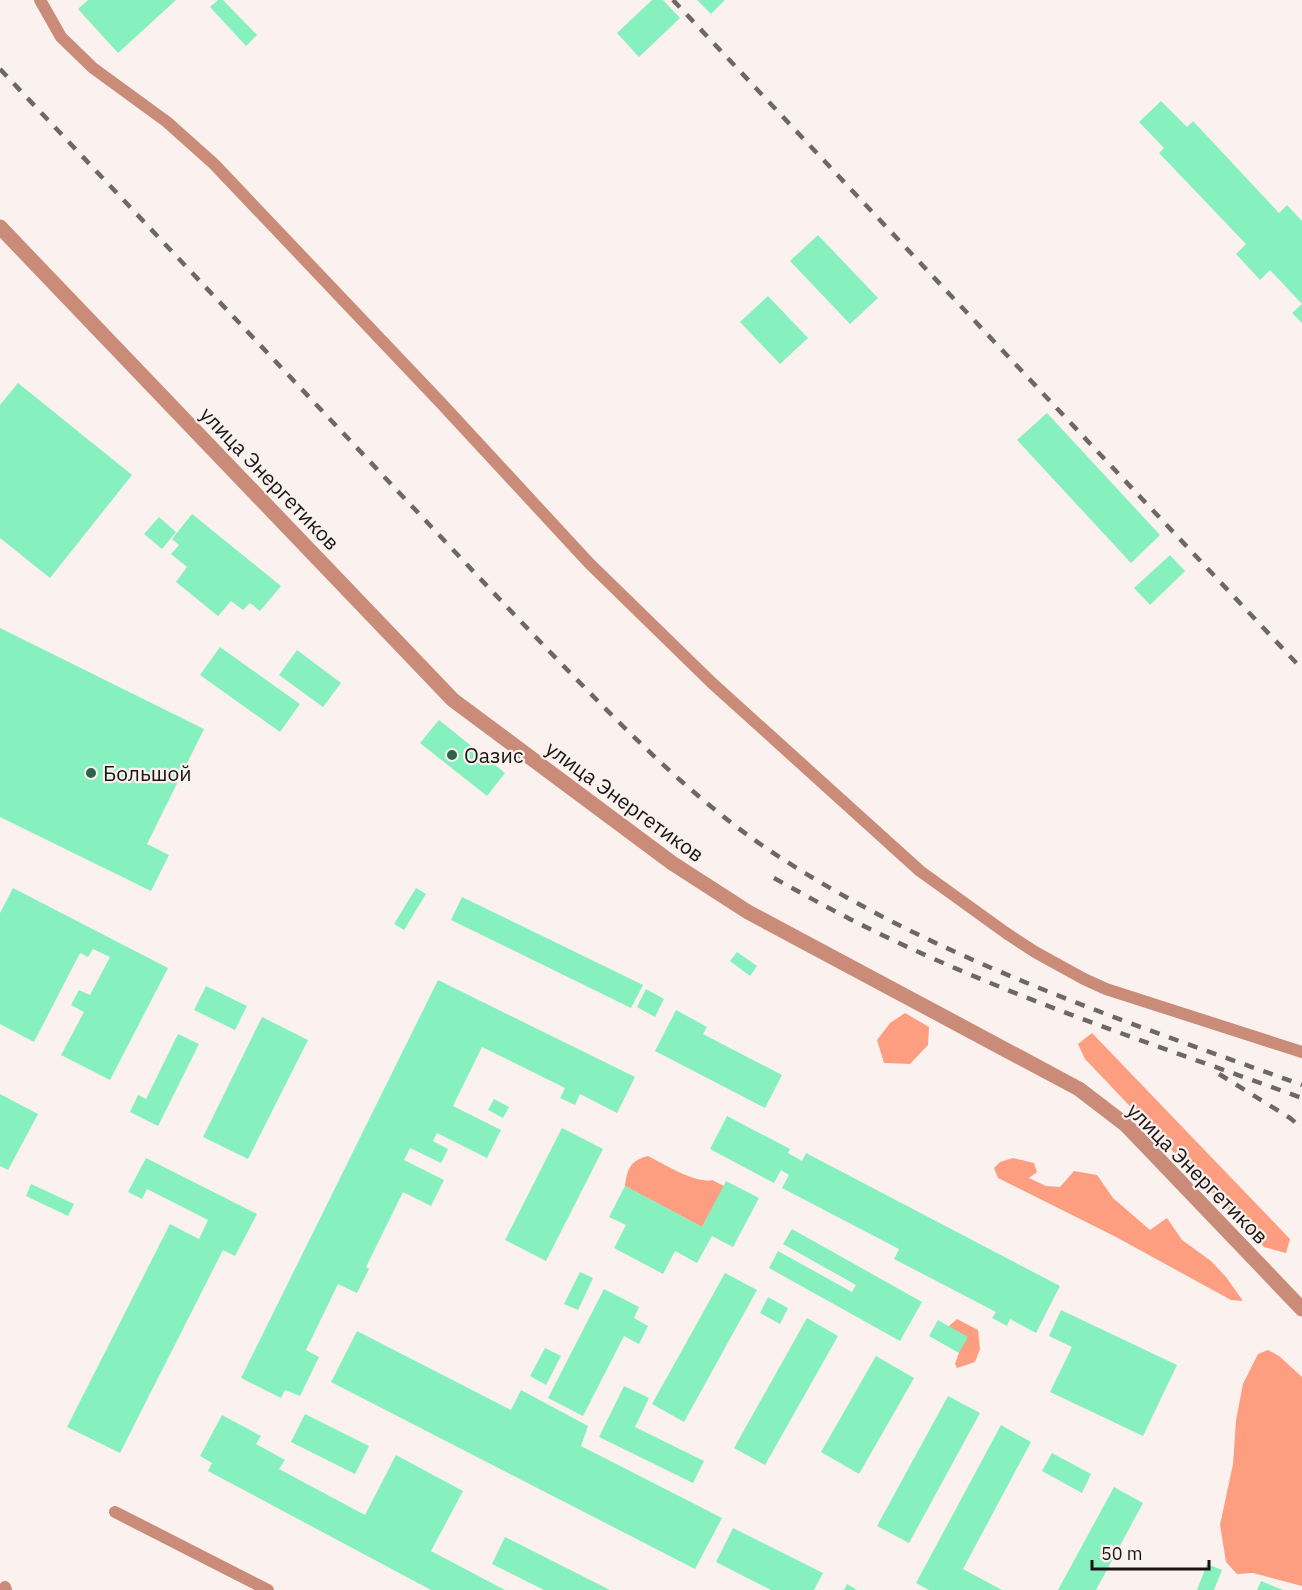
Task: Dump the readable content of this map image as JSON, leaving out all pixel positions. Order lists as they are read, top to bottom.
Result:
{
  "streets": {
    "street": ["улица Энергетиков"]
  },
  "places": ["Оазис", "Большой"],
  "scale_bar": "50 m"
}
